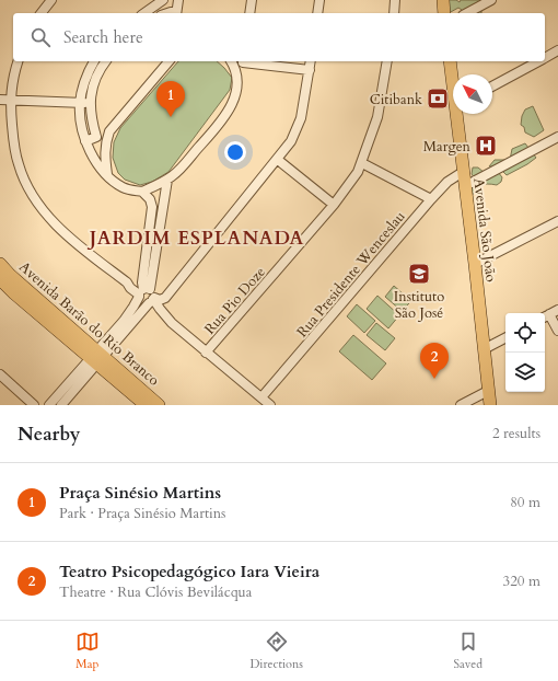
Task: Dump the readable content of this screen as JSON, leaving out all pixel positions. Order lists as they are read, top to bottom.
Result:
{
  "streets": {
    "main road": ["Avenida São João", "Avenida Barão do Rio Branco"],
    "street": ["Rua Presidente Wenceslau", "Rua Pio Doze"]
  },
  "crossings": [
    ["Avenida São João", "Rua Presidente Wenceslau"]
  ],
  "districts": ["JARDIM ESPLANADA"],
  "places": {
    "bank": ["Citibank"],
    "hospital": ["Margen"],
    "school or university": ["Instituto São José"]
  },
  "north": "top left",
  "page": {
    "search": "Search here",
    "pins": ["1", "2"],
    "heading": ["Nearby", "2 results"],
    "list": [
      {
        "mark": "1",
        "name": "Praça Sinésio Martins",
        "note": "Park · Praça Sinésio Martins",
        "value": "80 m"
      },
      {
        "mark": "2",
        "name": "Teatro Psicopedagógico Iara Vieira",
        "note": "Theatre · Rua Clóvis Bevilácqua",
        "value": "320 m"
      }
    ],
    "nav": ["Map", "Directions", "Saved"]
  }
}
